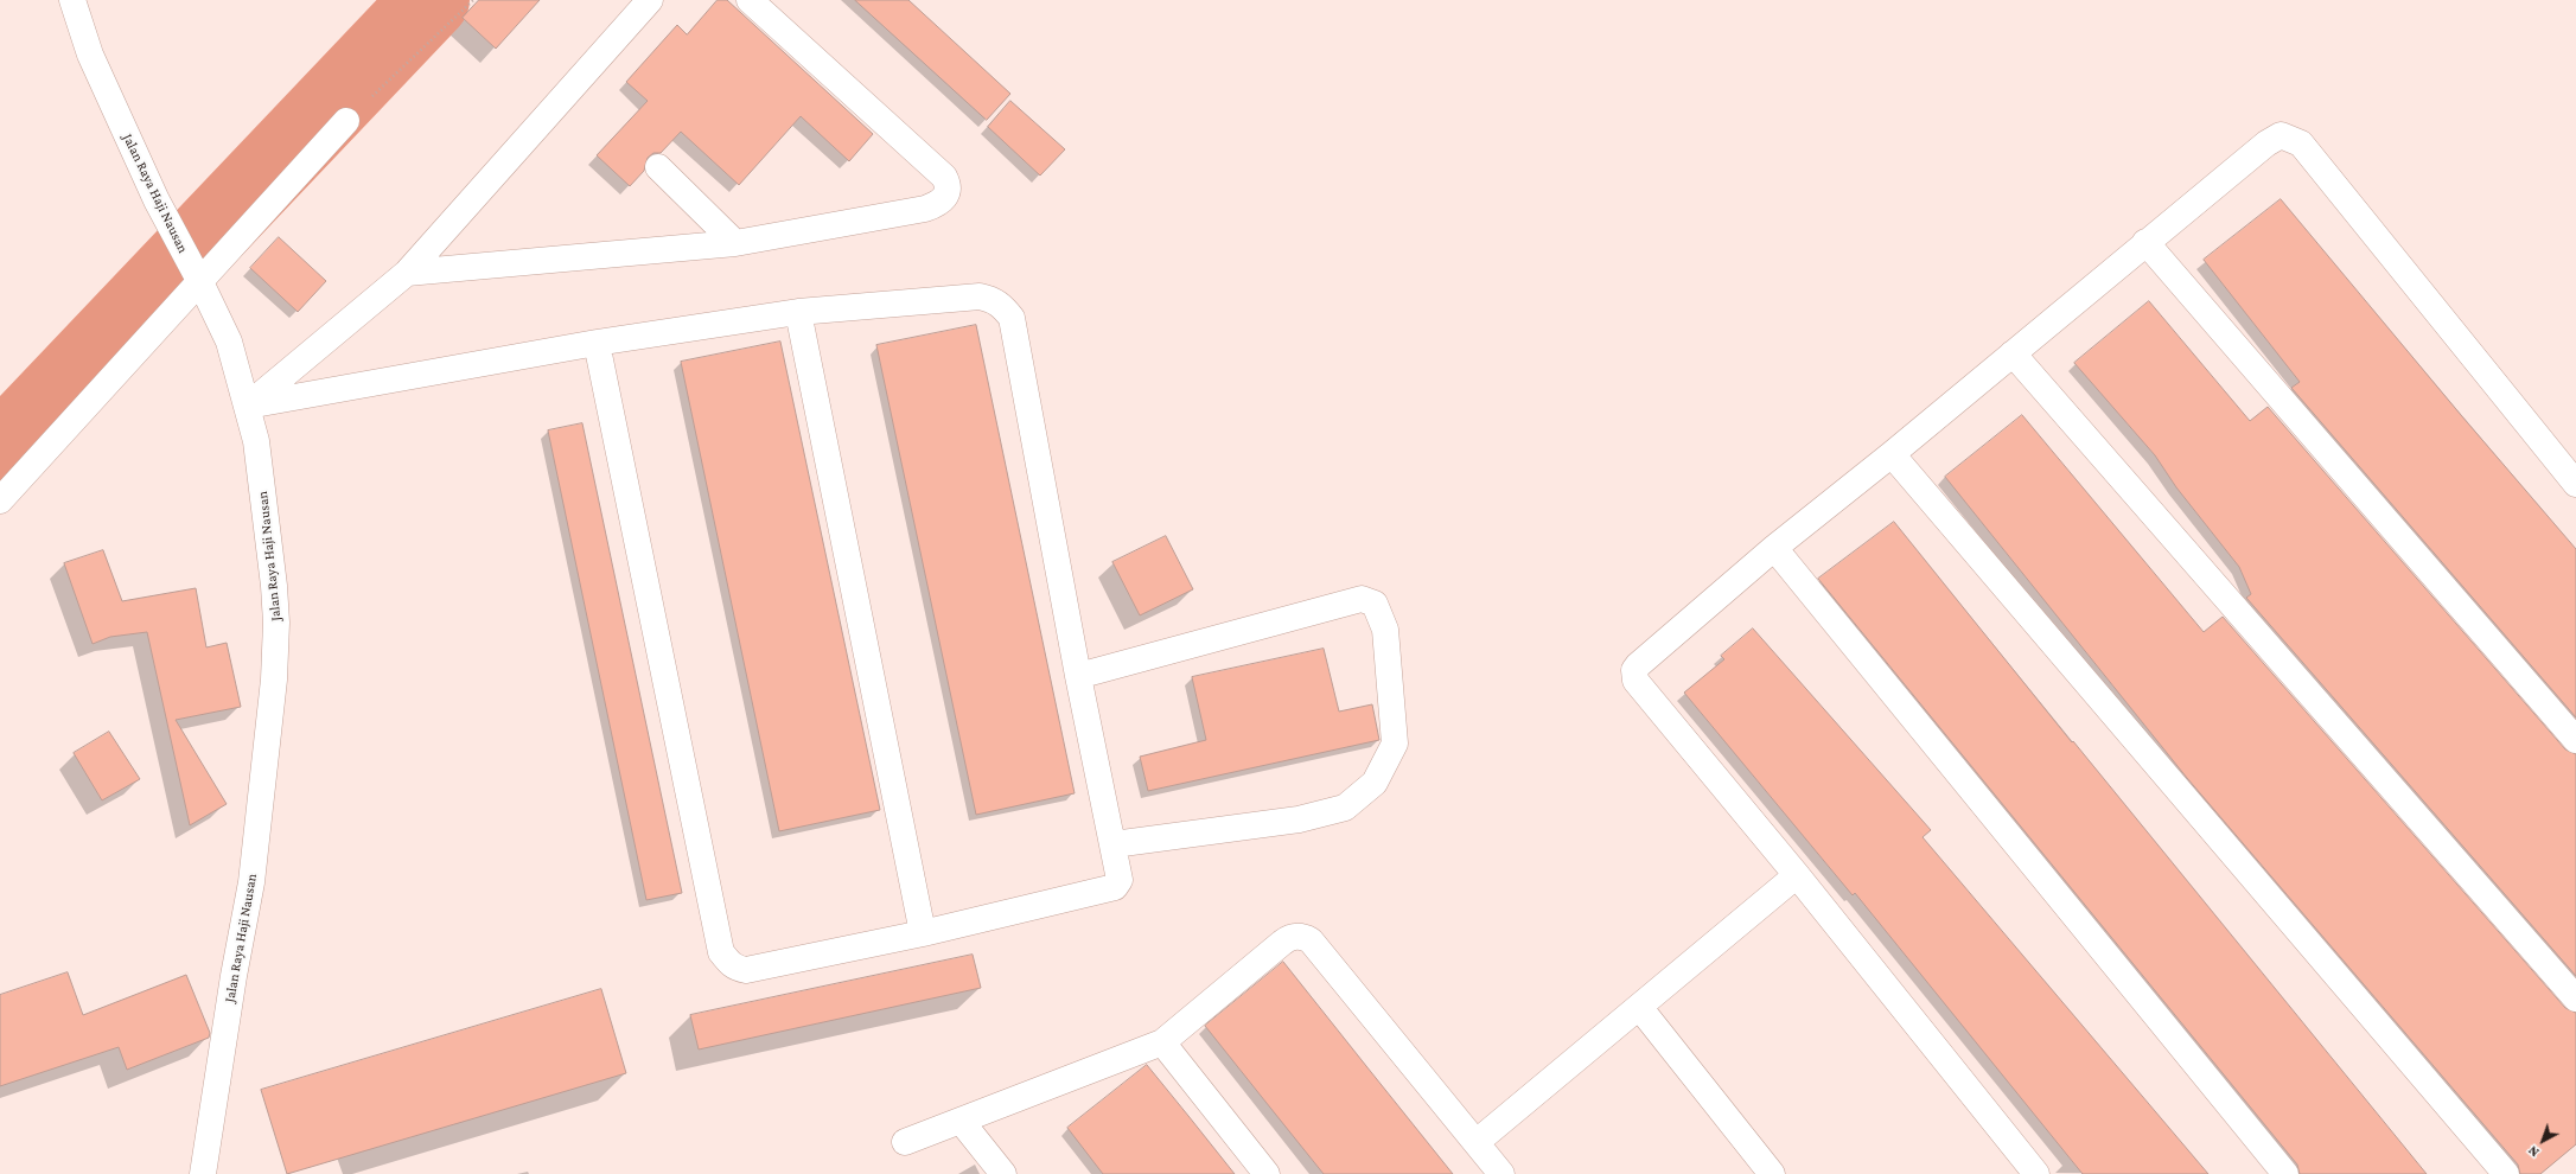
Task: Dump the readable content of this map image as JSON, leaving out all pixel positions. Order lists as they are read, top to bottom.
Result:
{
  "streets": {
    "street": ["Jalan Raya Haji Nausan"]
  },
  "north": "bottom left"
}
